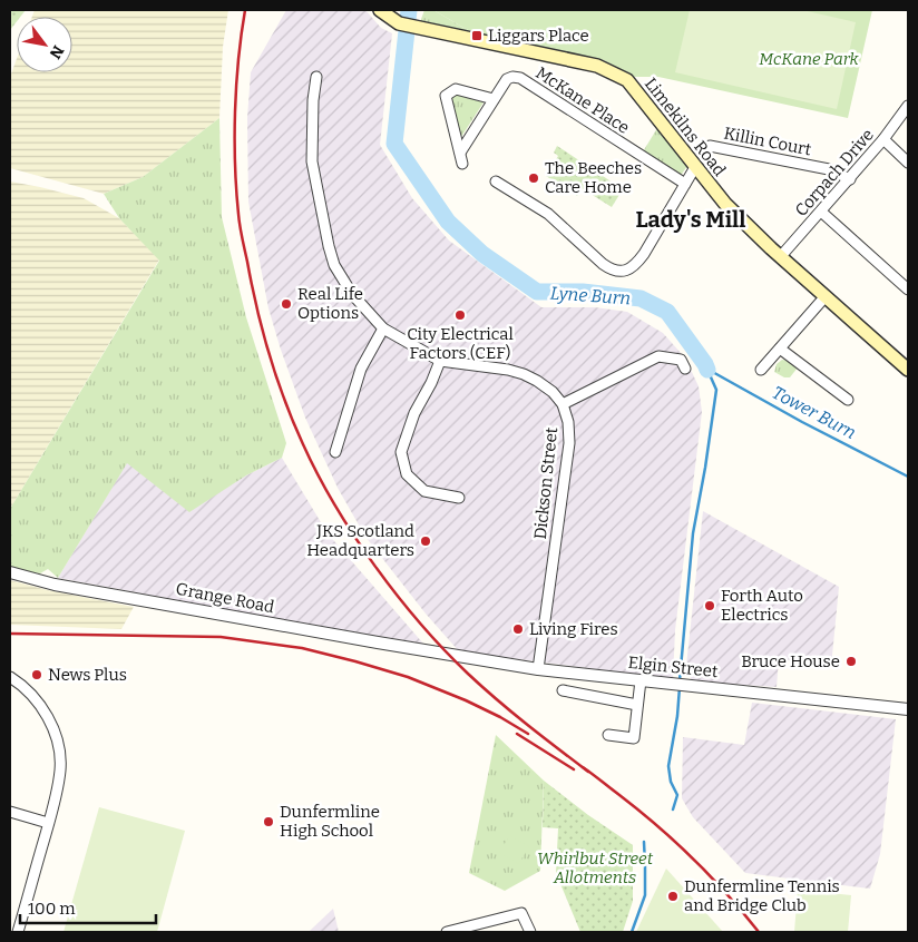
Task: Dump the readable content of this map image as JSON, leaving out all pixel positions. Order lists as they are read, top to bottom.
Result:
{
  "streets": {
    "main road": ["Limekilns Road"],
    "street": [
      "McKane Place",
      "Killin Court",
      "Corpach Drive",
      "Dickson Street",
      "Grange Road",
      "Elgin Street"
    ]
  },
  "crossings": [
    ["Limekilns Road", "Corpach Drive"],
    ["Killin Court", "Corpach Drive"],
    ["Dickson Street", "Elgin Street"],
    ["Grange Road", "Elgin Street"]
  ],
  "districts": ["Lady's Mill"],
  "water": ["Lyne Burn", "Tower Burn"],
  "parks": ["McKane Park", "Whirlbut Street Allotments"],
  "places": {
    "transit": ["Liggars Place"],
    "other": [
      "The Beeches Care Home",
      "Real Life Options",
      "City Electrical Factors (CEF)",
      "JKS Scotland Headquarters",
      "Forth Auto Electrics",
      "Living Fires",
      "Bruce House",
      "News Plus",
      "Dunfermline High School",
      "Dunfermline Tennis and Bridge Club"
    ]
  },
  "scale_bar": "100 m",
  "north": "bottom right"
}
